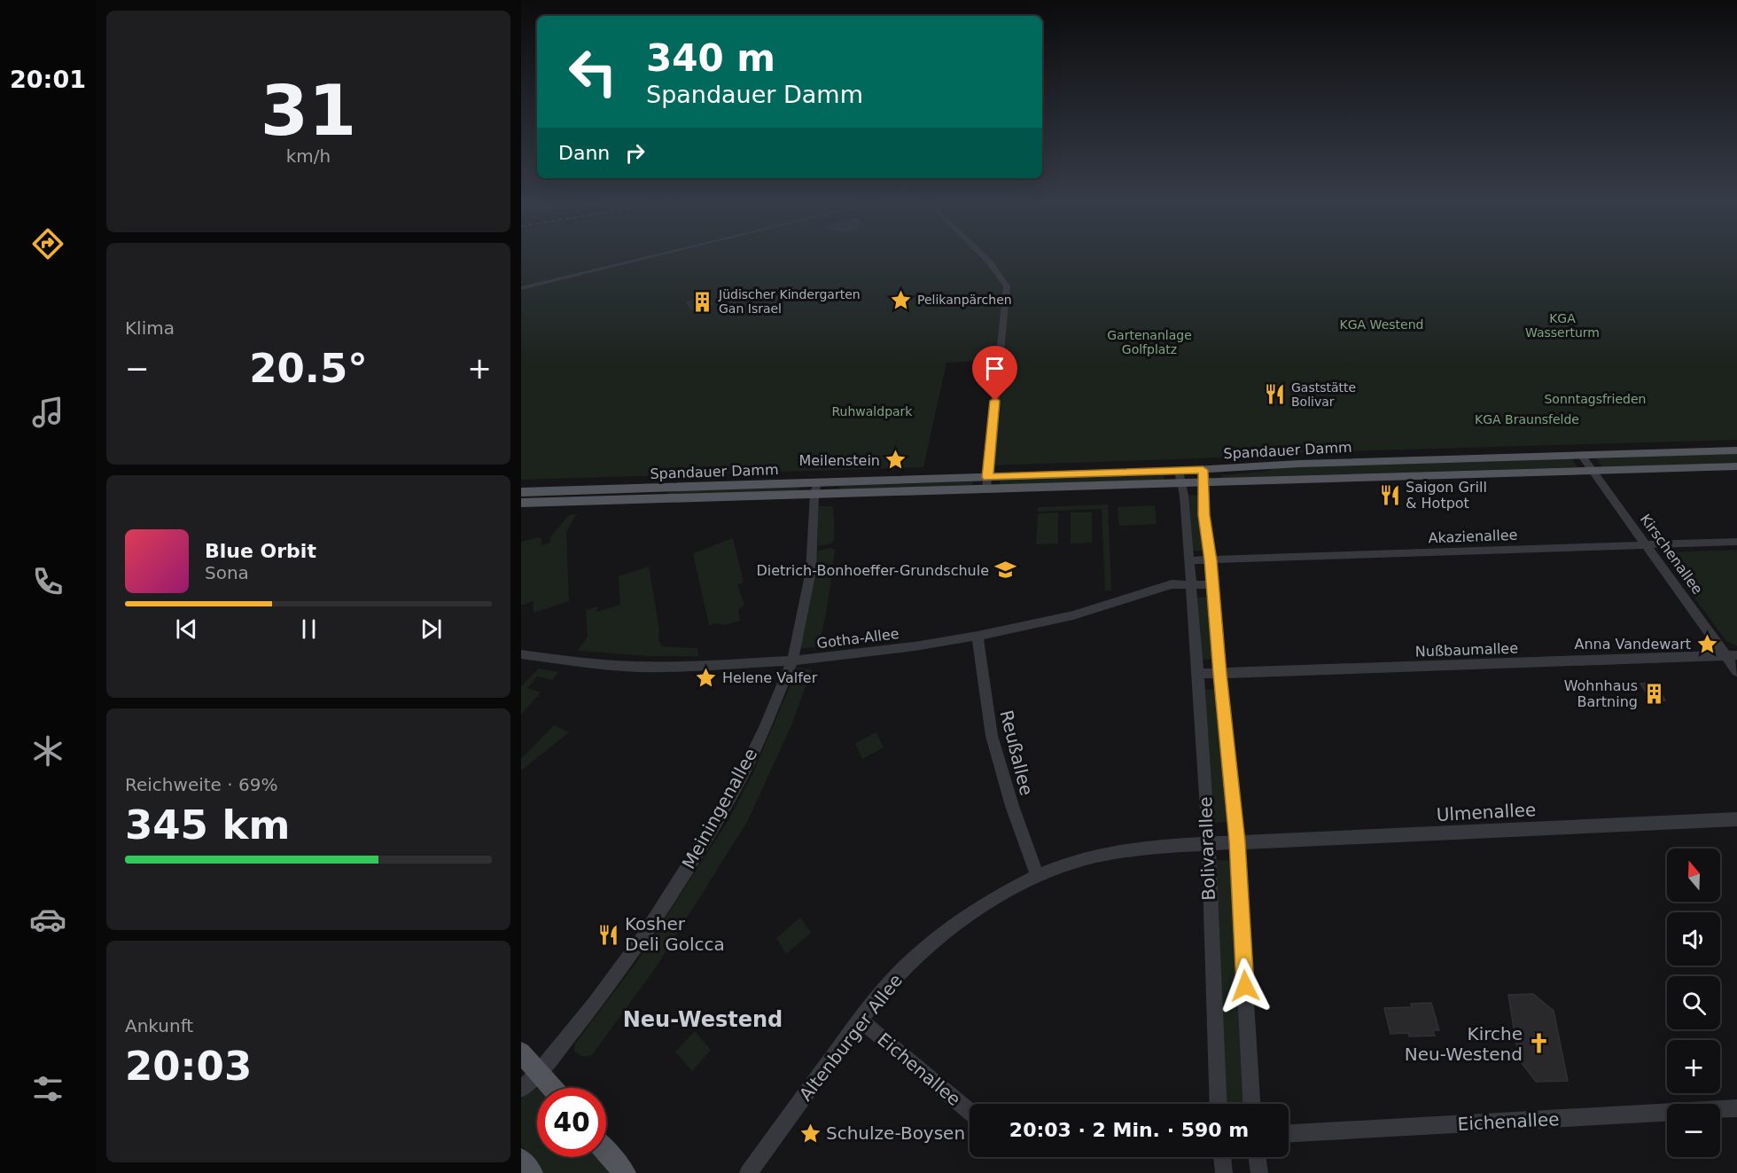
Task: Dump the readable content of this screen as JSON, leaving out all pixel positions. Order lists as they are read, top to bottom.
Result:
{
  "streets": {
    "main road": ["Spandauer Damm"],
    "street": [
      "Akazienallee",
      "Kirschenallee",
      "Gotha-Allee",
      "Nußbaumallee",
      "Reußallee",
      "Meiningenallee",
      "Ulmenallee",
      "Bolivarallee",
      "Altenburger Allee",
      "Eichenallee"
    ]
  },
  "crossings": [
    ["Spandauer Damm", "Kirschenallee"],
    ["Spandauer Damm", "Meiningenallee"],
    ["Spandauer Damm", "Bolivarallee"],
    ["Akazienallee", "Kirschenallee"],
    ["Akazienallee", "Bolivarallee"],
    ["Kirschenallee", "Nußbaumallee"],
    ["Gotha-Allee", "Reußallee"],
    ["Gotha-Allee", "Meiningenallee"],
    ["Gotha-Allee", "Bolivarallee"],
    ["Nußbaumallee", "Bolivarallee"],
    ["Reußallee", "Altenburger Allee"],
    ["Ulmenallee", "Bolivarallee"],
    ["Ulmenallee", "Altenburger Allee"],
    ["Bolivarallee", "Altenburger Allee"],
    ["Altenburger Allee", "Eichenallee"]
  ],
  "districts": ["Neu-Westend"],
  "parks": [
    "KGA Wasserturm",
    "KGA Westend",
    "Gartenanlage Golfplatz",
    "Sonntagsfrieden",
    "Ruhwaldpark",
    "KGA Braunsfelde"
  ],
  "places": {
    "place": [
      "Pelikanpärchen",
      "Meilenstein",
      "Anna Vandewart",
      "Helene Valfer",
      "Schulze-Boysen"
    ],
    "building": ["Jüdischer Kindergarten Gan Israel", "Wohnhaus Bartning"],
    "restaurant": ["Gaststätte Bolivar", "Saigon Grill & Hotpot", "Kosher Deli Golcca"],
    "school or university": ["Dietrich-Bonhoeffer-Grundschule"],
    "church": ["Kirche Neu-Westend"]
  },
  "north": "top",
  "page": {
    "tabs": "20:01",
    "tile": [
      ["31", "km/h"],
      "Klima",
      ["Reichweite · 69%", "345 km"],
      ["Ankunft", "20:03"]
    ],
    "turn": ["340 m", "Spandauer Damm"],
    "then": "Dann",
    "heat": ["−", "20.5°", "+"],
    "song": ["Blue Orbit", "Sona"],
    "map_buttons": ["+", "−"],
    "limit": "40",
    "trip": "20:03 · 2 Min. · 590 m"
  }
}
